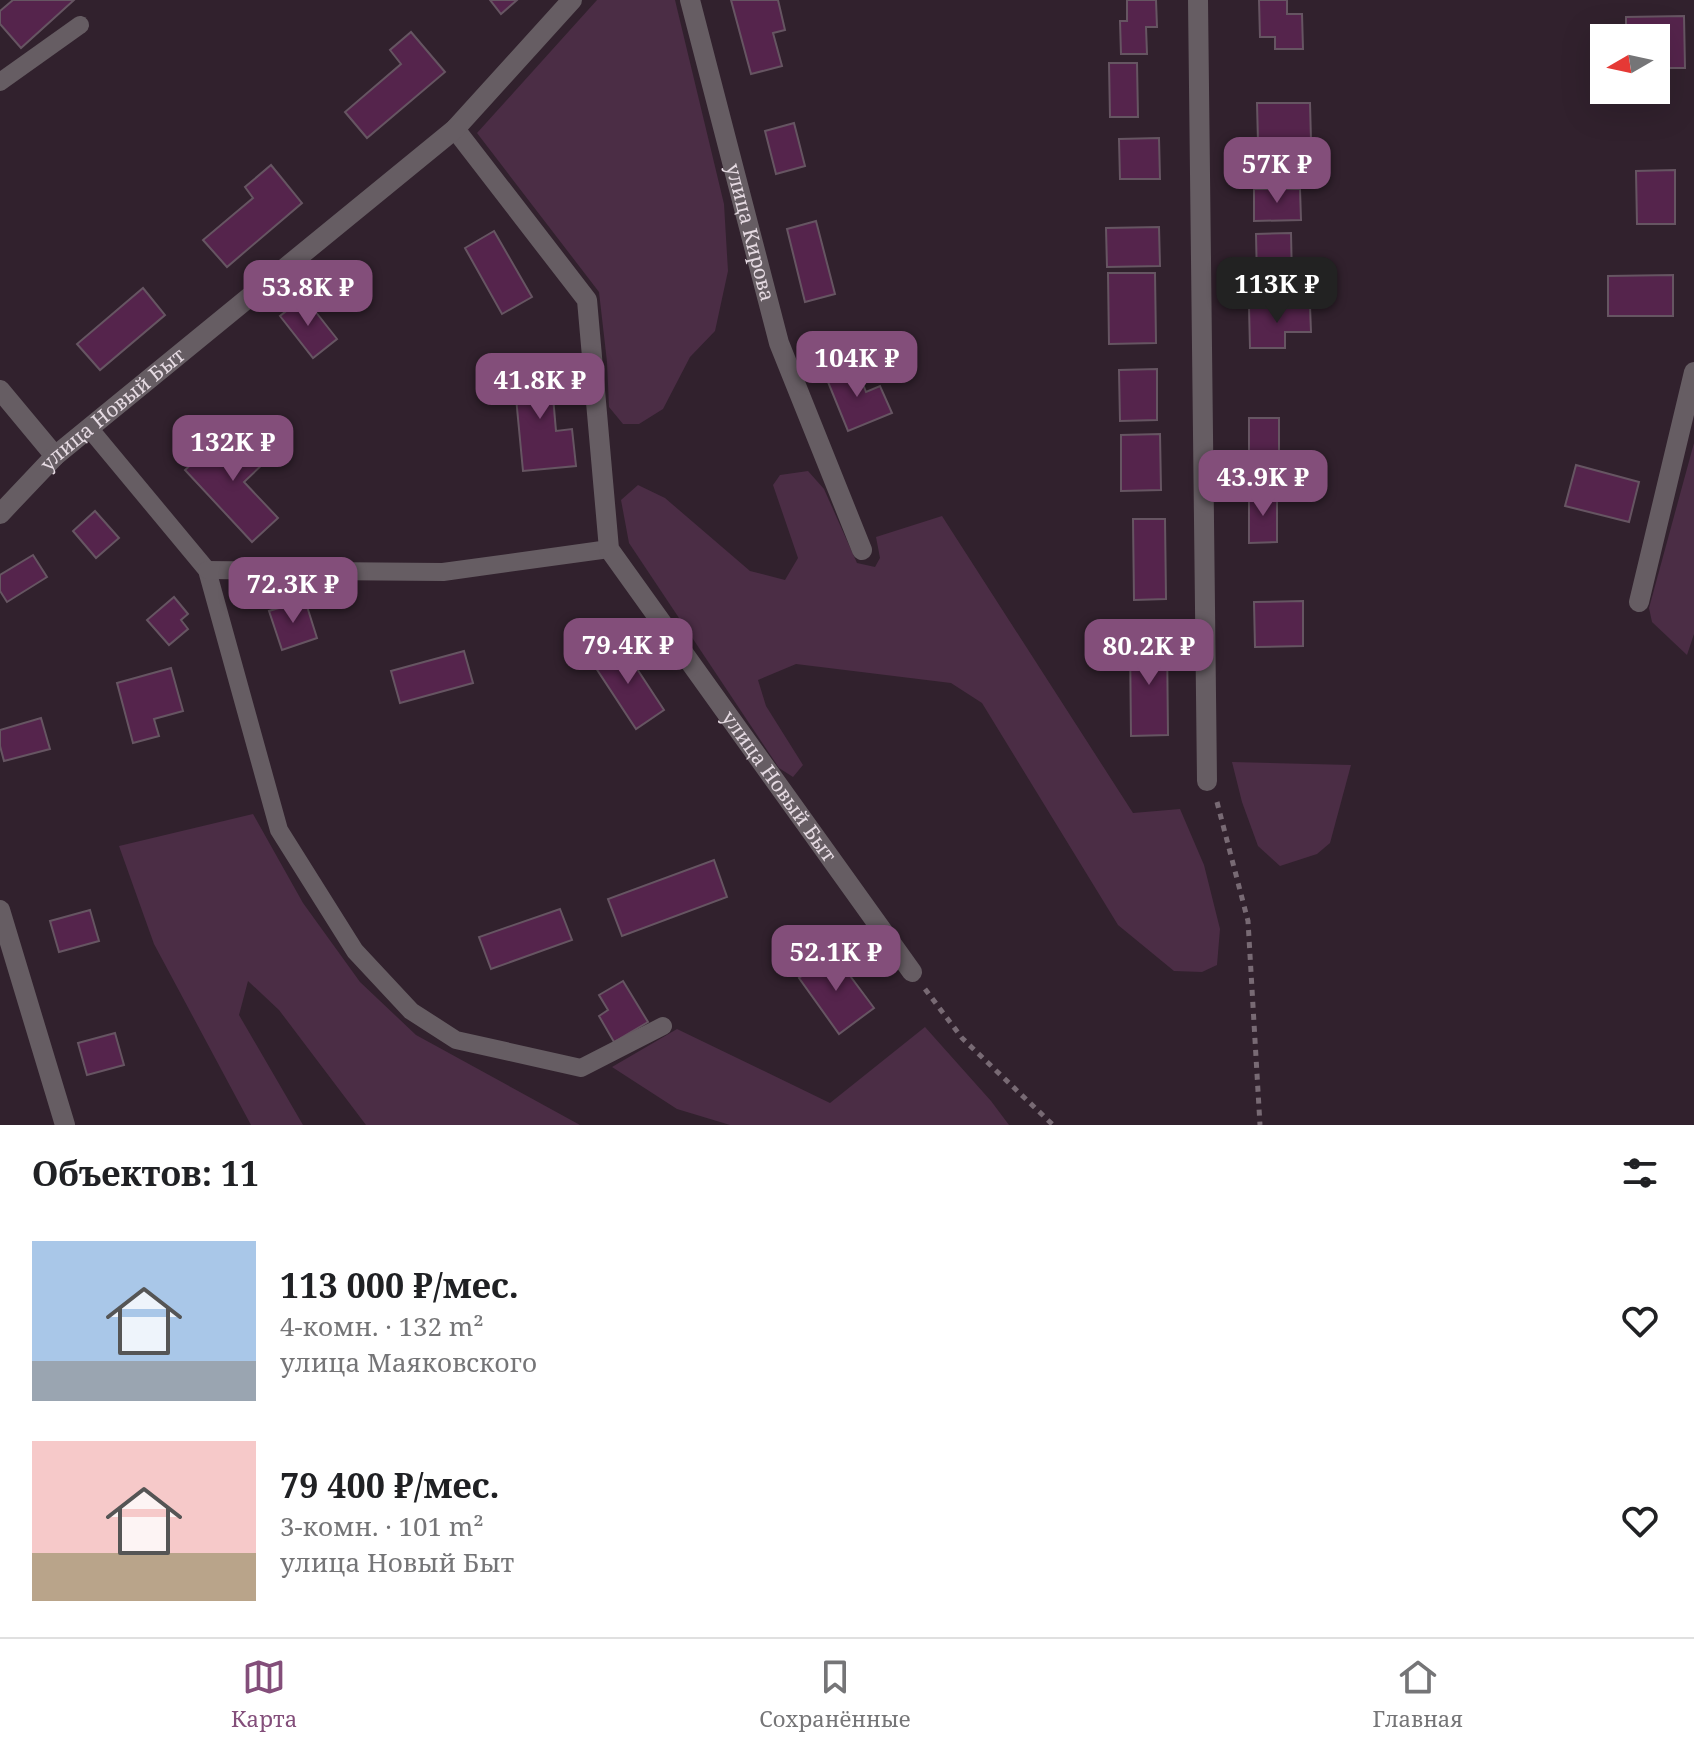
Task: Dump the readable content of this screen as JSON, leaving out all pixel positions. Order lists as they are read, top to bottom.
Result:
{
  "streets": {
    "street": ["улица Кирова", "улица Новый Быт"]
  },
  "north": "left",
  "page": {
    "price": [
      "57K ₽",
      "113K ₽",
      "53.8K ₽",
      "104K ₽",
      "41.8K ₽",
      "132K ₽",
      "43.9K ₽",
      "72.3K ₽",
      "79.4K ₽",
      "80.2K ₽",
      "52.1K ₽"
    ],
    "heading": "Объектов: 11",
    "list": [
      {
        "name": "113 000 ₽/мес.",
        "note": "4-комн. · 132 m² · улица Маяковского"
      },
      {
        "name": "79 400 ₽/мес.",
        "note": "3-комн. · 101 m² · улица Новый Быт"
      }
    ],
    "tabs": ["Карта", "Сохранённые", "Главная"]
  }
}
